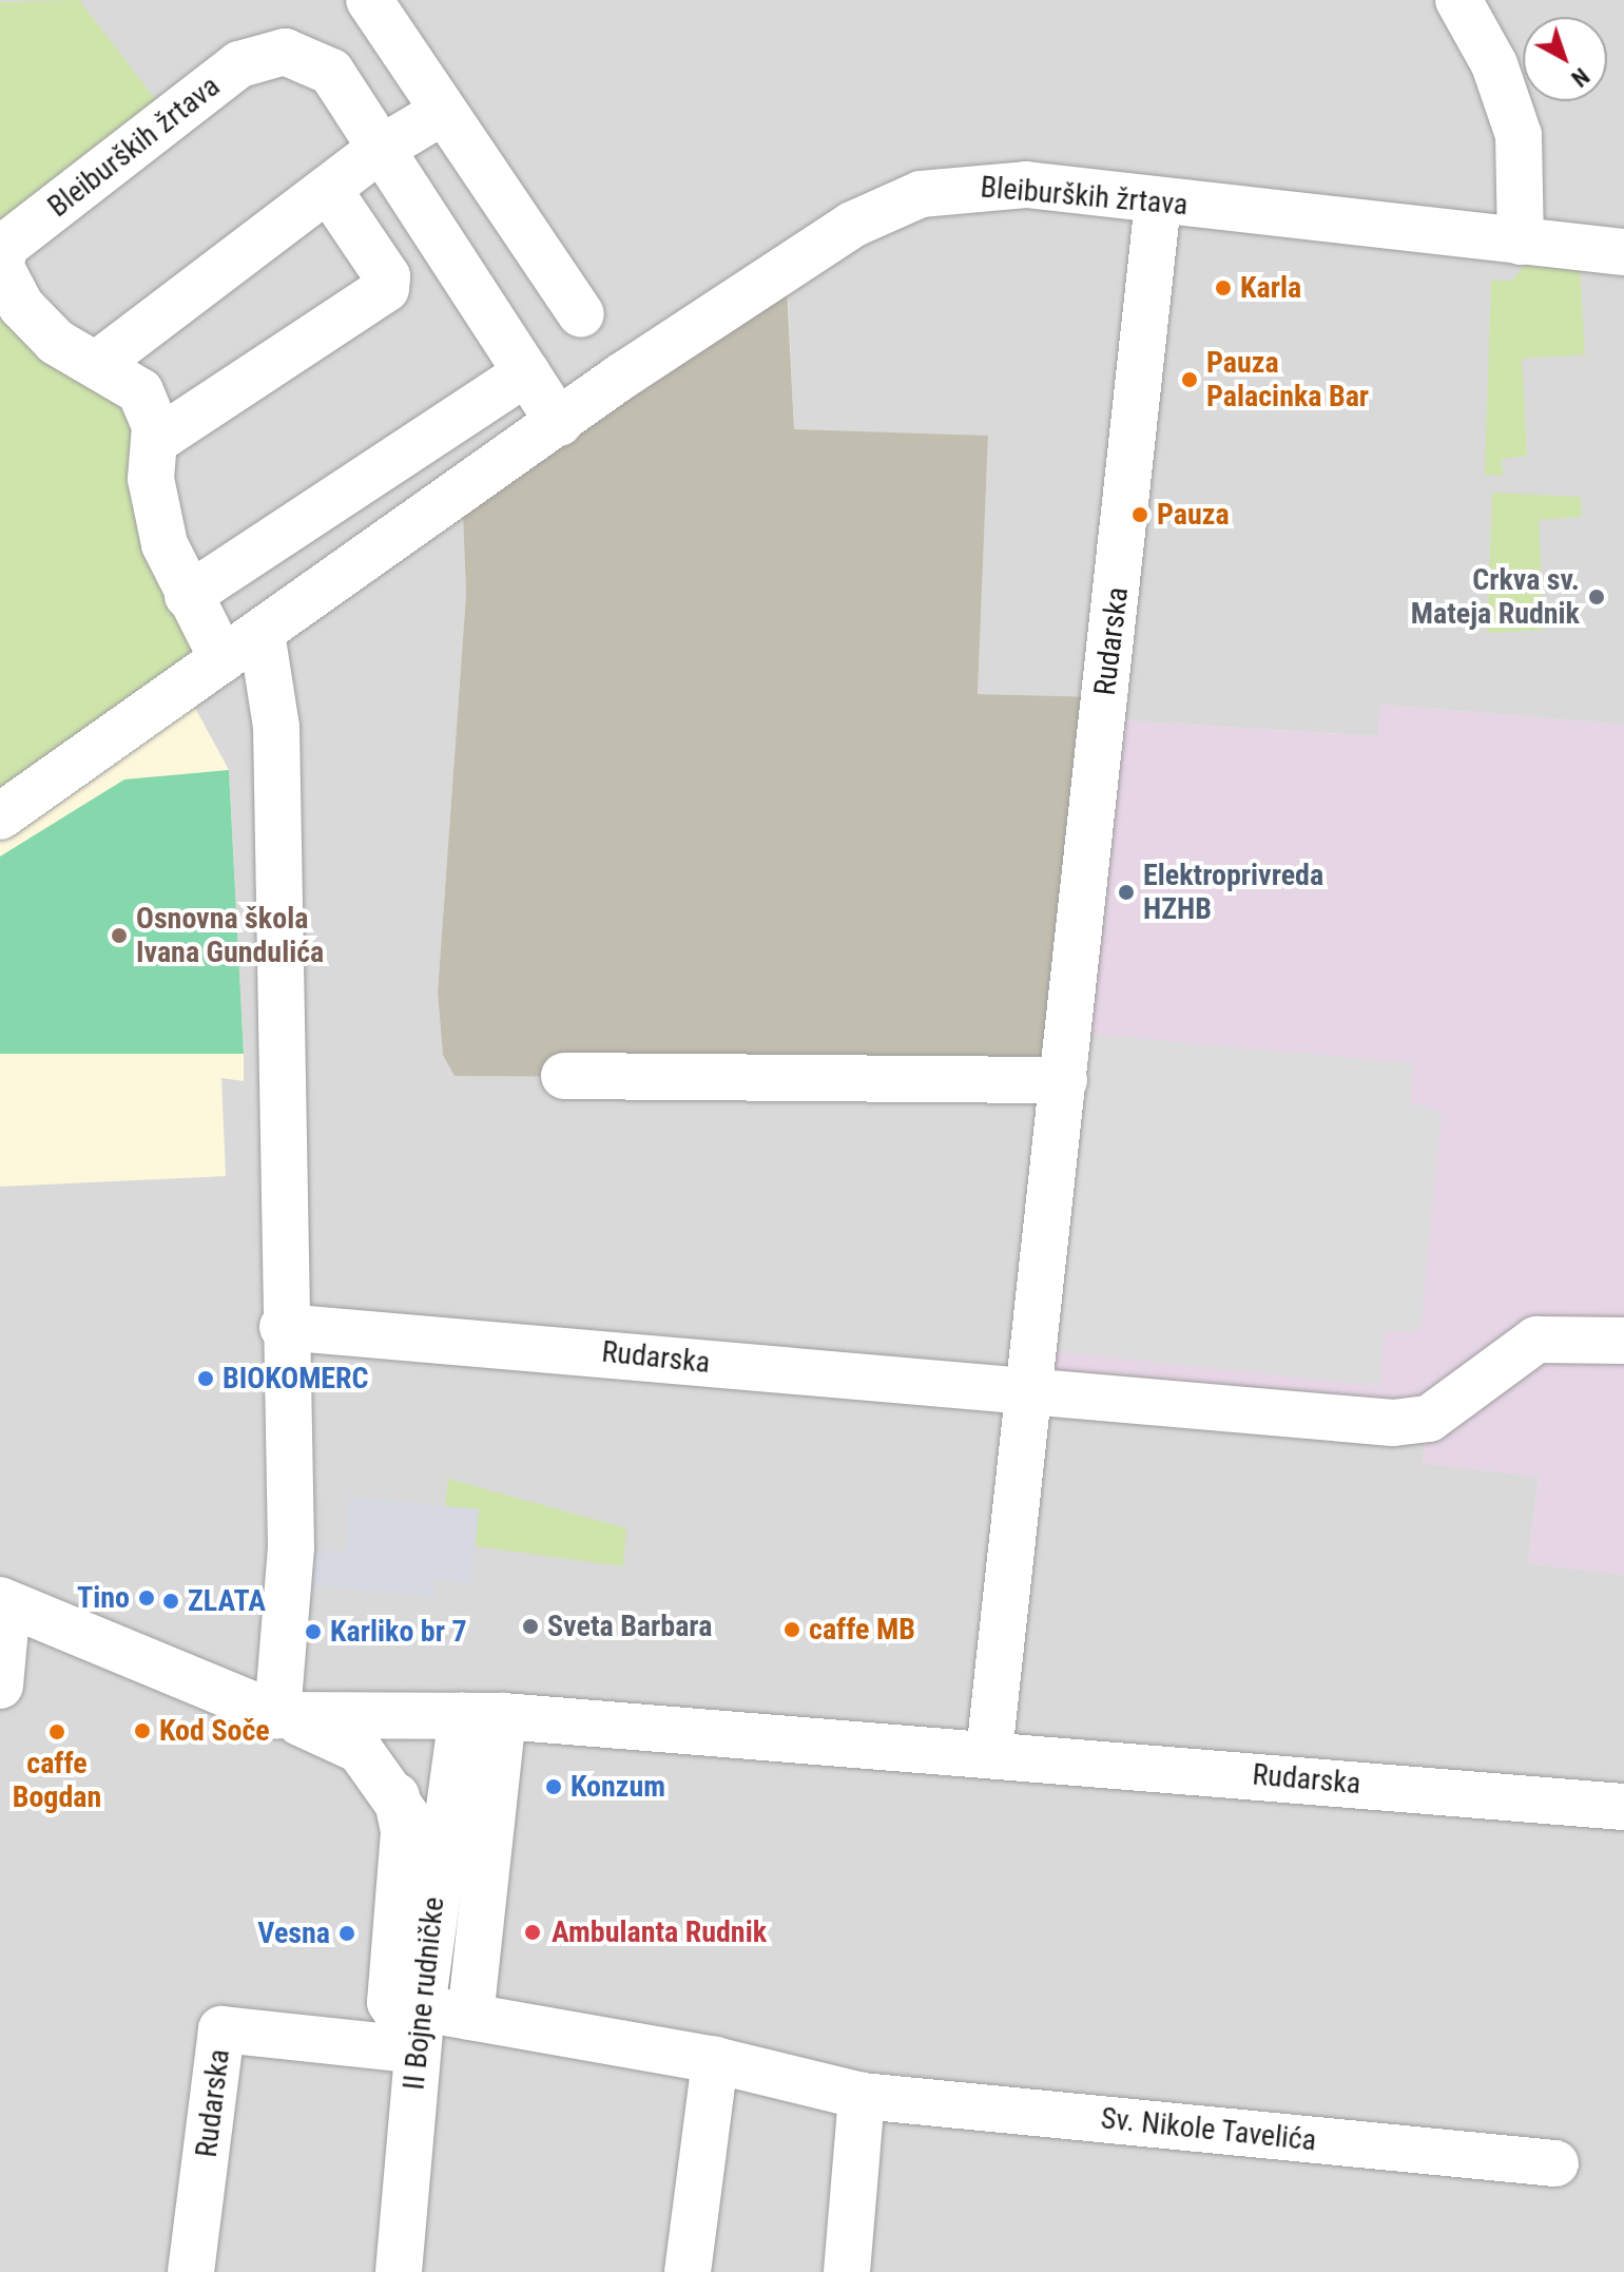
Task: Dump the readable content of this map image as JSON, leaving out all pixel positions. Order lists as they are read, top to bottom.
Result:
{
  "streets": {
    "street": [
      "Bleiburških žrtava",
      "Rudarska",
      "II Bojne rudničke",
      "Sv. Nikole Tavelića"
    ]
  },
  "crossings": [
    ["Bleiburških žrtava", "Rudarska"],
    ["Rudarska", "II Bojne rudničke"],
    ["Rudarska", "Sv. Nikole Tavelića"],
    ["II Bojne rudničke", "Sv. Nikole Tavelića"]
  ],
  "places": [
    "Karla",
    "Pauza Palacinka Bar",
    "Pauza",
    "Crkva sv. Mateja Rudnik",
    "Elektroprivreda HZHB",
    "Osnovna škola Ivana Gundulića",
    "BIOKOMERC",
    "Tino",
    "ZLATA",
    "Sveta Barbara",
    "caffe MB",
    "Karliko br 7",
    "Kod Soče",
    "caffe Bogdan",
    "Konzum",
    "Ambulanta Rudnik",
    "Vesna"
  ],
  "north": "bottom right"
}
